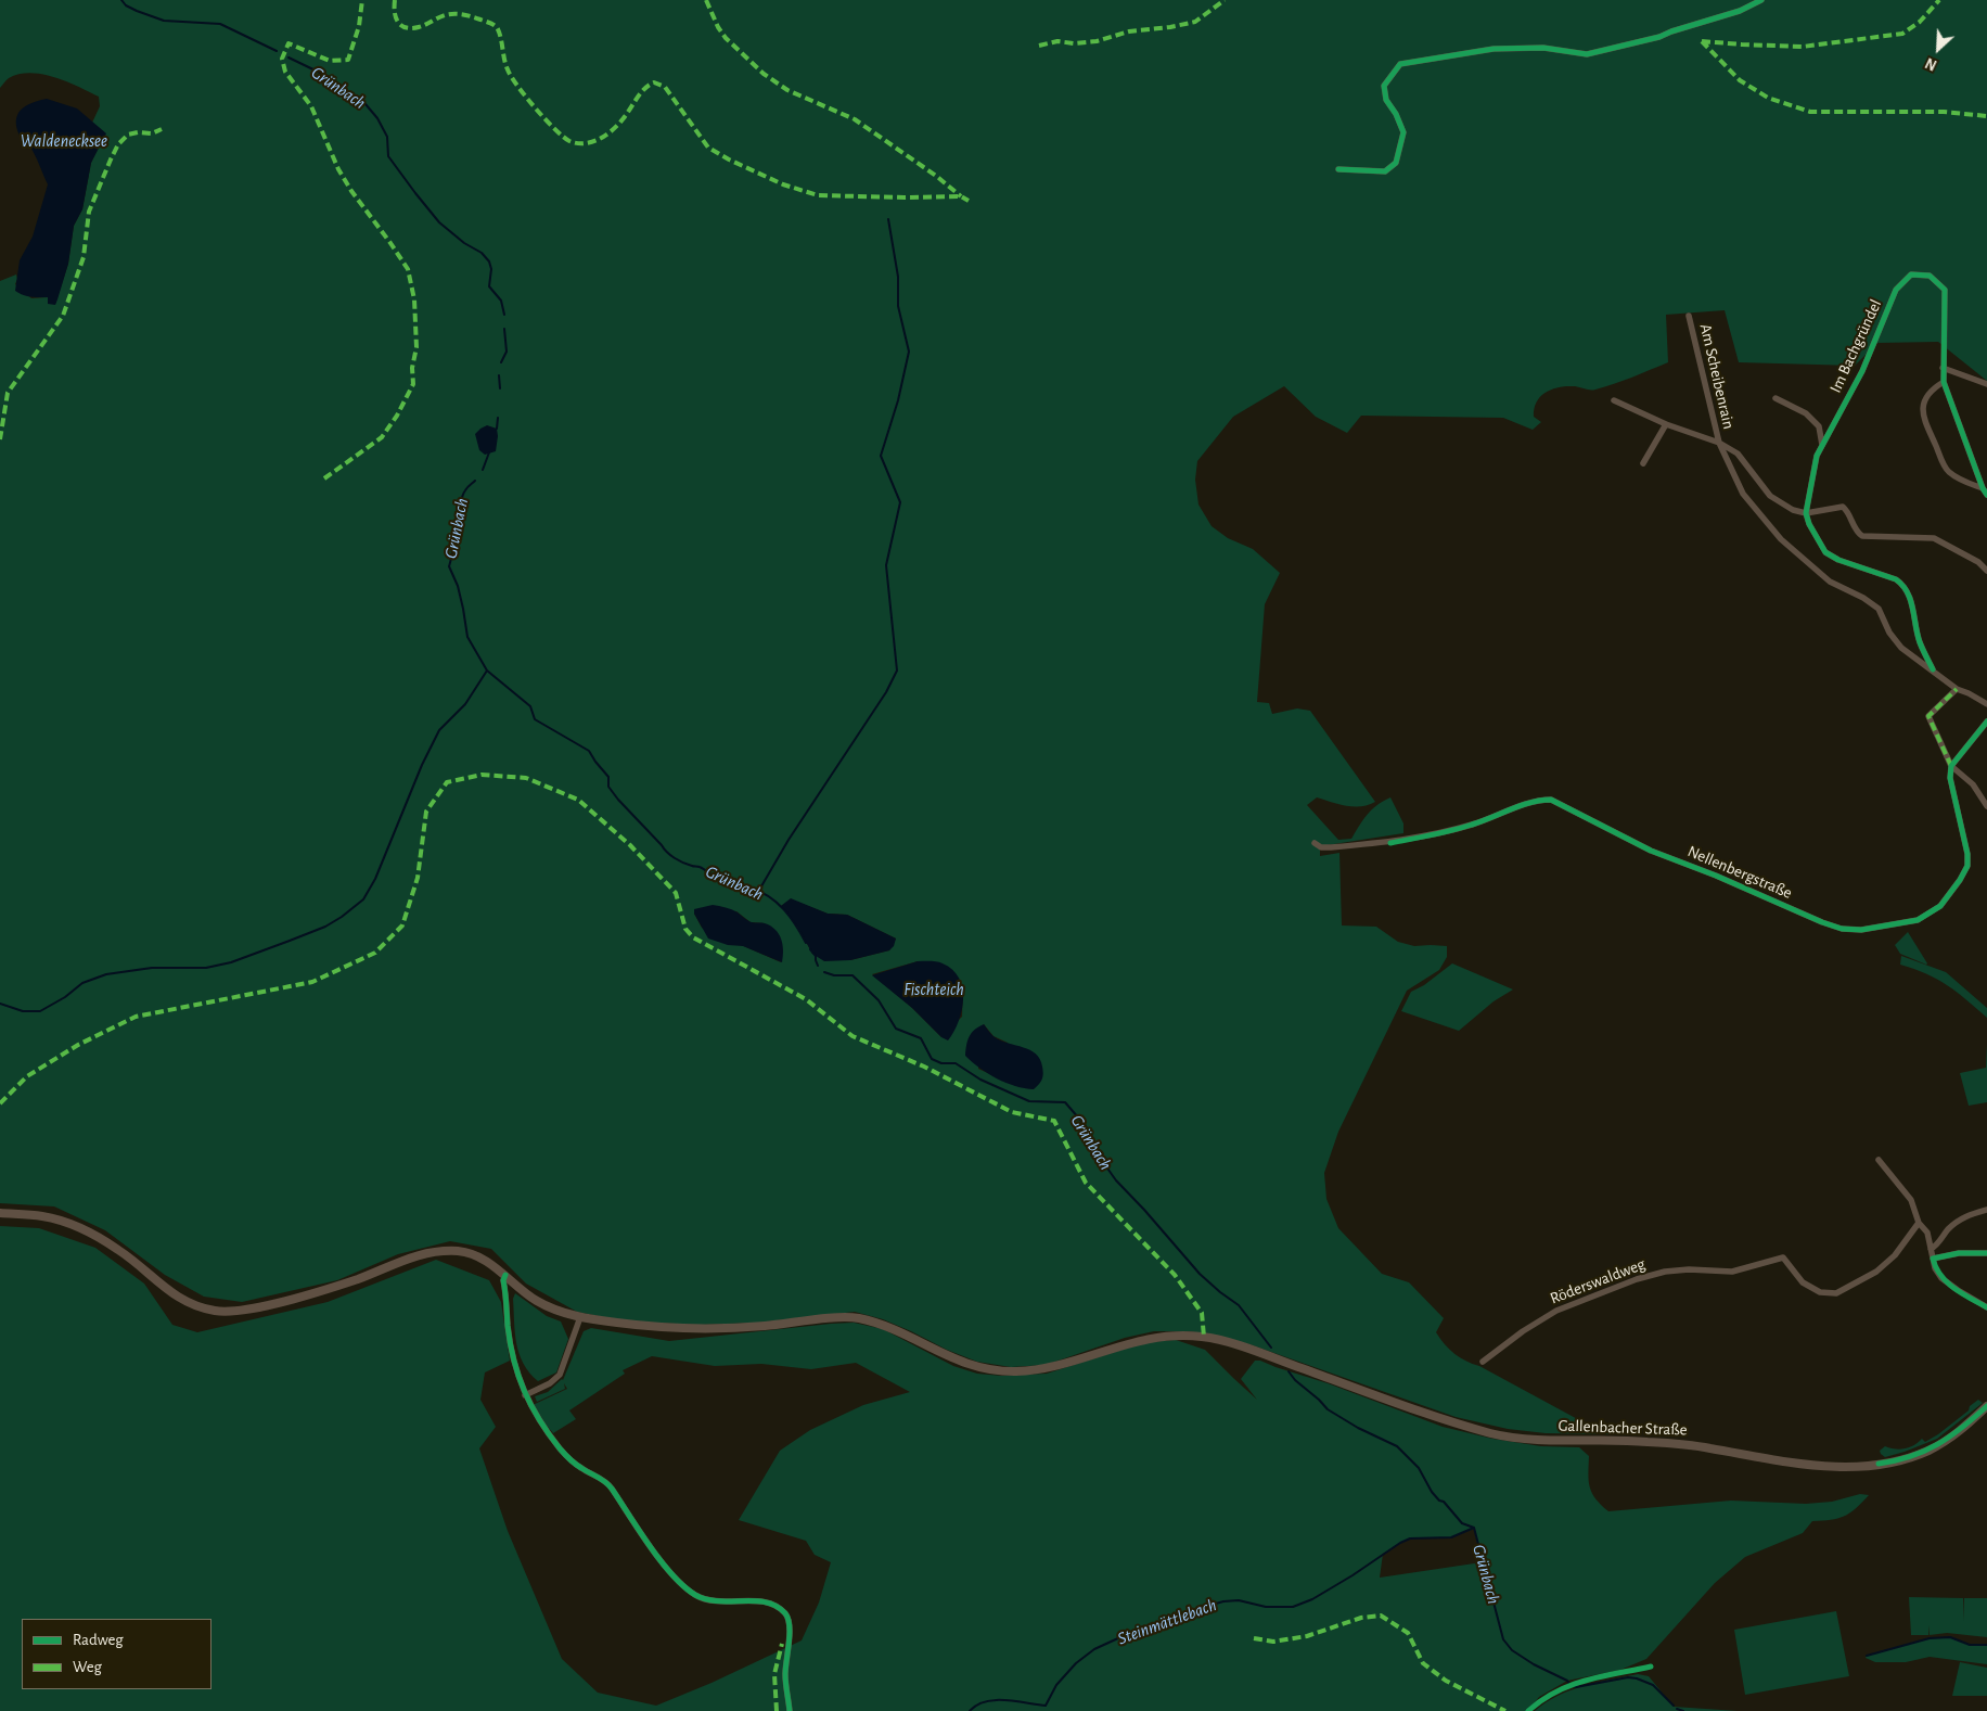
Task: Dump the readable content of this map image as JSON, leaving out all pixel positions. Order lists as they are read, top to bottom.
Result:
{
  "streets": {
    "main road": ["Gallenbacher Straße"],
    "street": [
      "Im Bachgründel",
      "Am Scheibenrain",
      "Nellenbergstraße",
      "Röderswaldweg"
    ]
  },
  "water": [
    "Grünbach",
    "Waldenecksee",
    "Fischteich",
    "Steinmättlebach"
  ],
  "legend": ["Radweg", "Weg"],
  "north": "bottom left"
}
